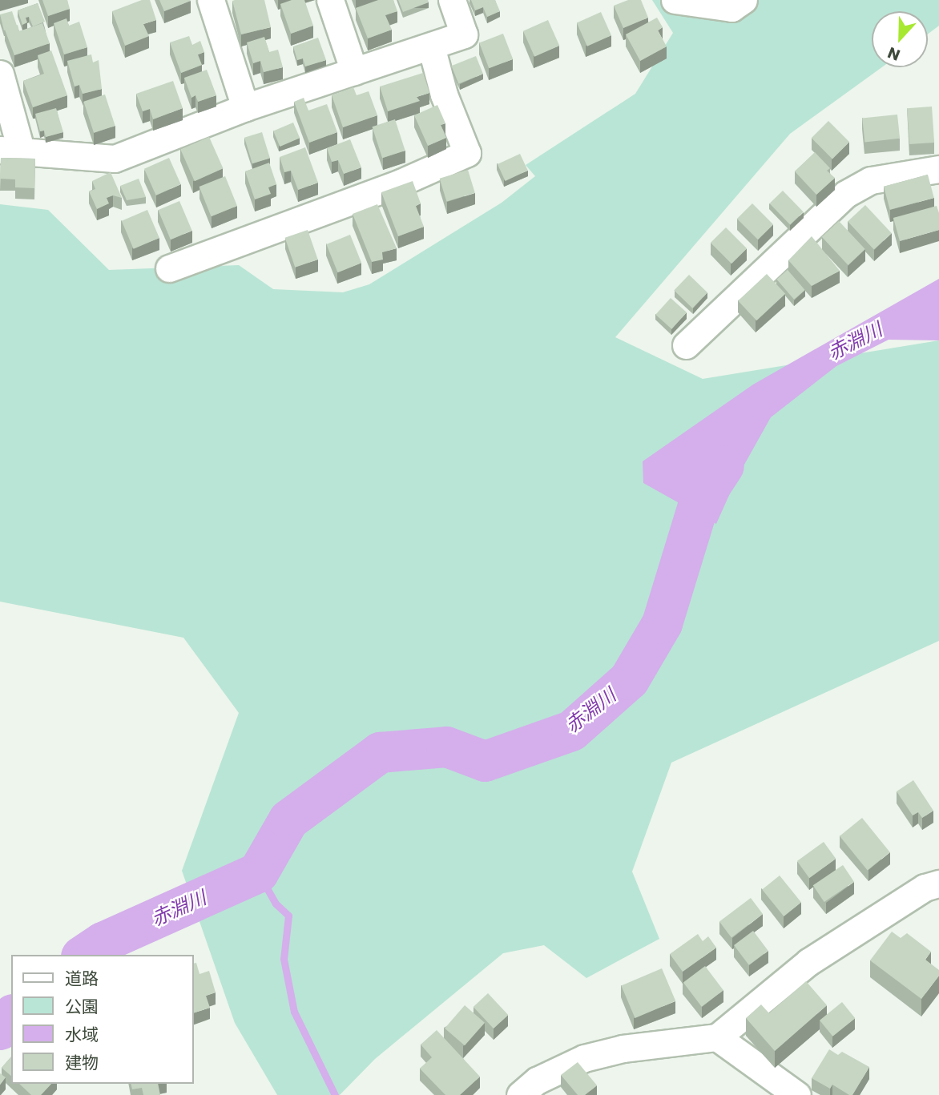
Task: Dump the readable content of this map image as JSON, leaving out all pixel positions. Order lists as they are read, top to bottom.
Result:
{
  "water": ["赤淵川"],
  "legend": [
    "道路",
    "公園",
    "水域",
    "建物"
  ],
  "north": "bottom"
}
